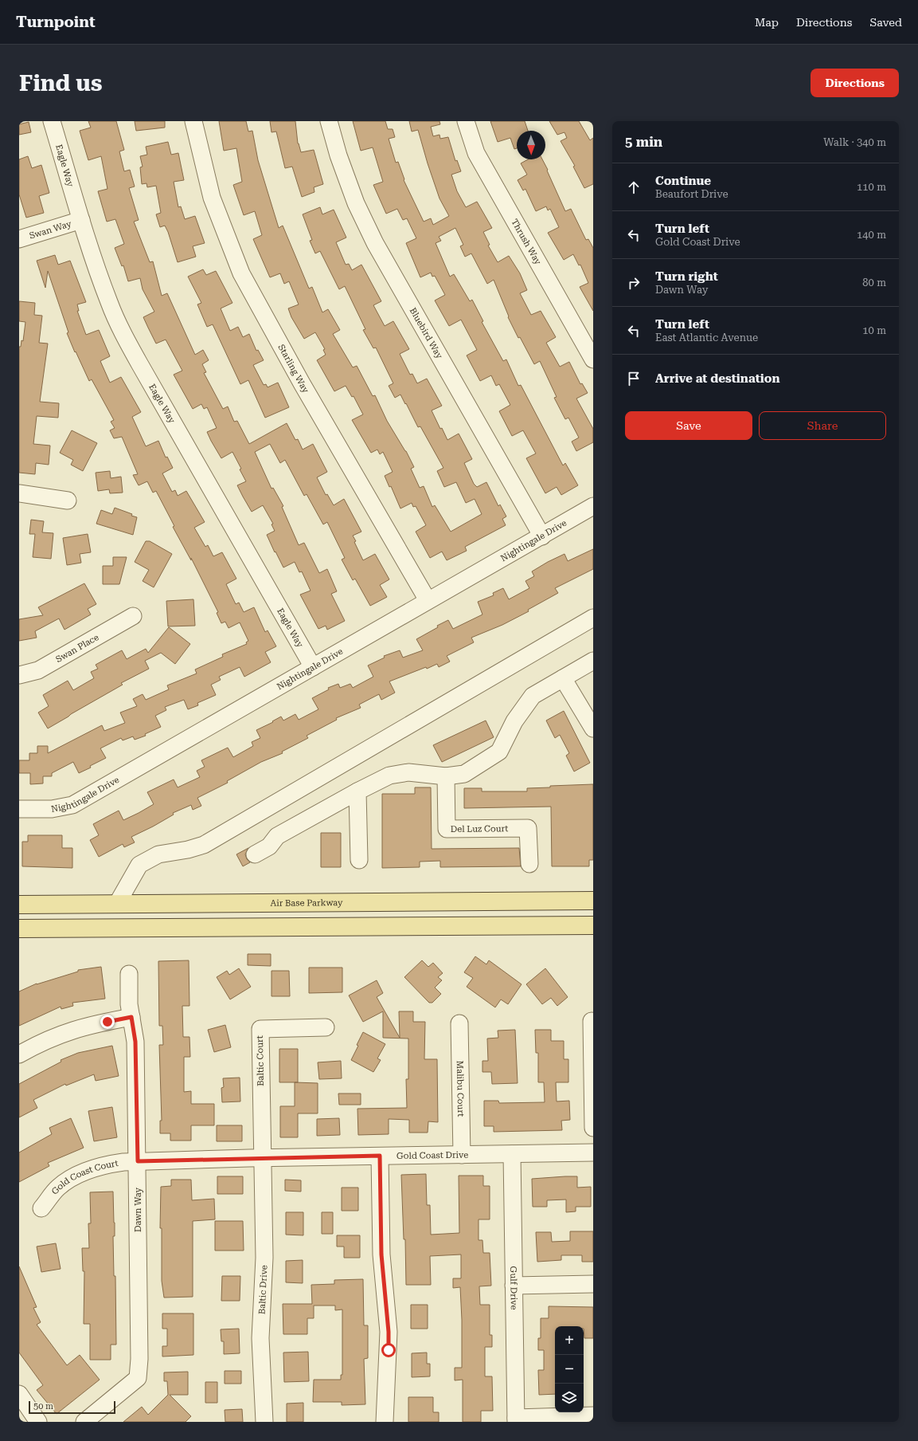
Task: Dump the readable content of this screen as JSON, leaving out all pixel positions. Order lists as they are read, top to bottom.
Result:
{
  "streets": {
    "main road": ["Air Base Parkway"],
    "street": [
      "Eagle Way",
      "Swan Way",
      "Thrush Way",
      "Bluebird Way",
      "Starling Way",
      "Nightingale Drive",
      "Swan Place",
      "Del Luz Court",
      "Baltic Court",
      "Malibu Court",
      "Gold Coast Drive",
      "Gold Coast Court",
      "Dawn Way",
      "Gulf Drive",
      "Baltic Drive"
    ]
  },
  "crossings": [
    ["Eagle Way", "Swan Way"],
    ["Eagle Way", "Nightingale Drive"],
    ["Bluebird Way", "Nightingale Drive"],
    ["Starling Way", "Nightingale Drive"],
    ["Baltic Court", "Gold Coast Drive"],
    ["Baltic Court", "Baltic Drive"],
    ["Malibu Court", "Gold Coast Drive"],
    ["Gold Coast Drive", "Gold Coast Court"],
    ["Gold Coast Drive", "Dawn Way"],
    ["Gold Coast Drive", "Gulf Drive"],
    ["Gold Coast Drive", "Baltic Drive"],
    ["Gold Coast Court", "Dawn Way"]
  ],
  "scale_bar": "50 m",
  "north": "bottom",
  "page": {
    "header": "Turnpoint",
    "nav": ["Map", "Directions", "Saved"],
    "buttons": [
      "Directions",
      ["Save", "Share"]
    ],
    "title": "Find us",
    "heading": ["5 min", "Walk · 340 m"],
    "list": [
      ["Continue", "Beaufort Drive", "110 m"],
      ["Turn left", "Gold Coast Drive", "140 m"],
      ["Turn right", "Dawn Way", "80 m"],
      ["Turn left", "East Atlantic Avenue", "10 m"],
      "Arrive at destination"
    ],
    "map_buttons": ["+", "−"],
    "scale": "50 m"
  }
}
